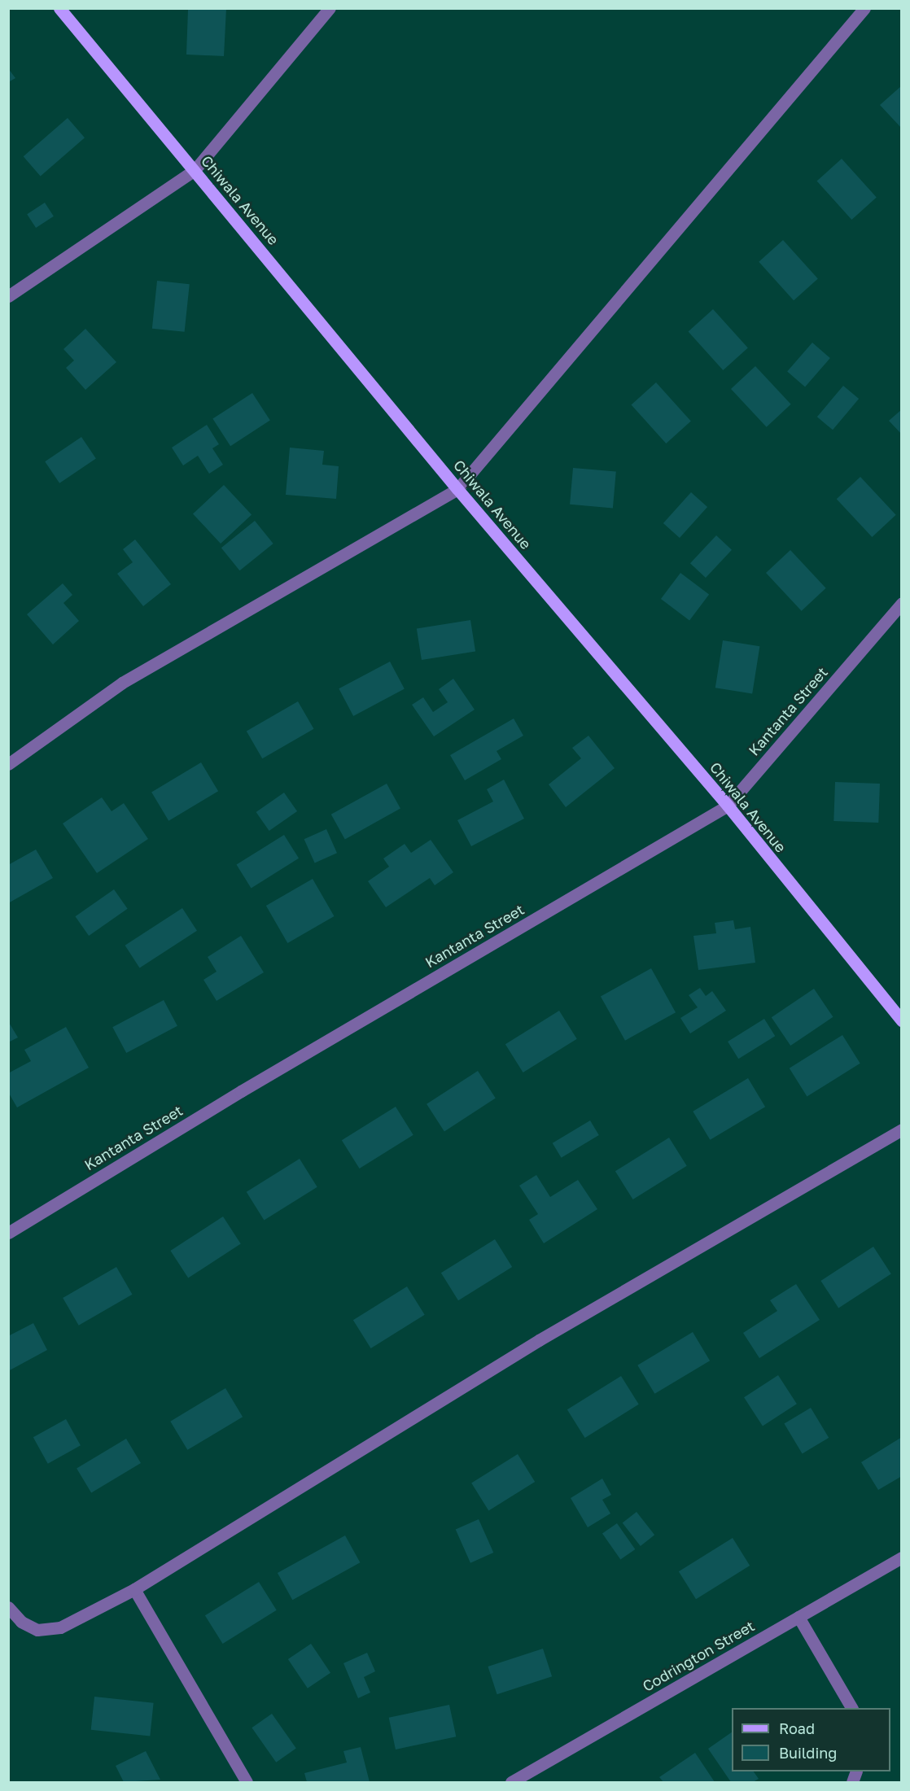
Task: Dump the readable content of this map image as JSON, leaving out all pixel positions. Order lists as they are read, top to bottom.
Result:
{
  "streets": {
    "main road": ["Chiwala Avenue"],
    "street": ["Kantanta Street", "Codrington Street"]
  },
  "crossings": [
    ["Chiwala Avenue", "Kantanta Street"]
  ],
  "legend": ["Road", "Building"]
}
